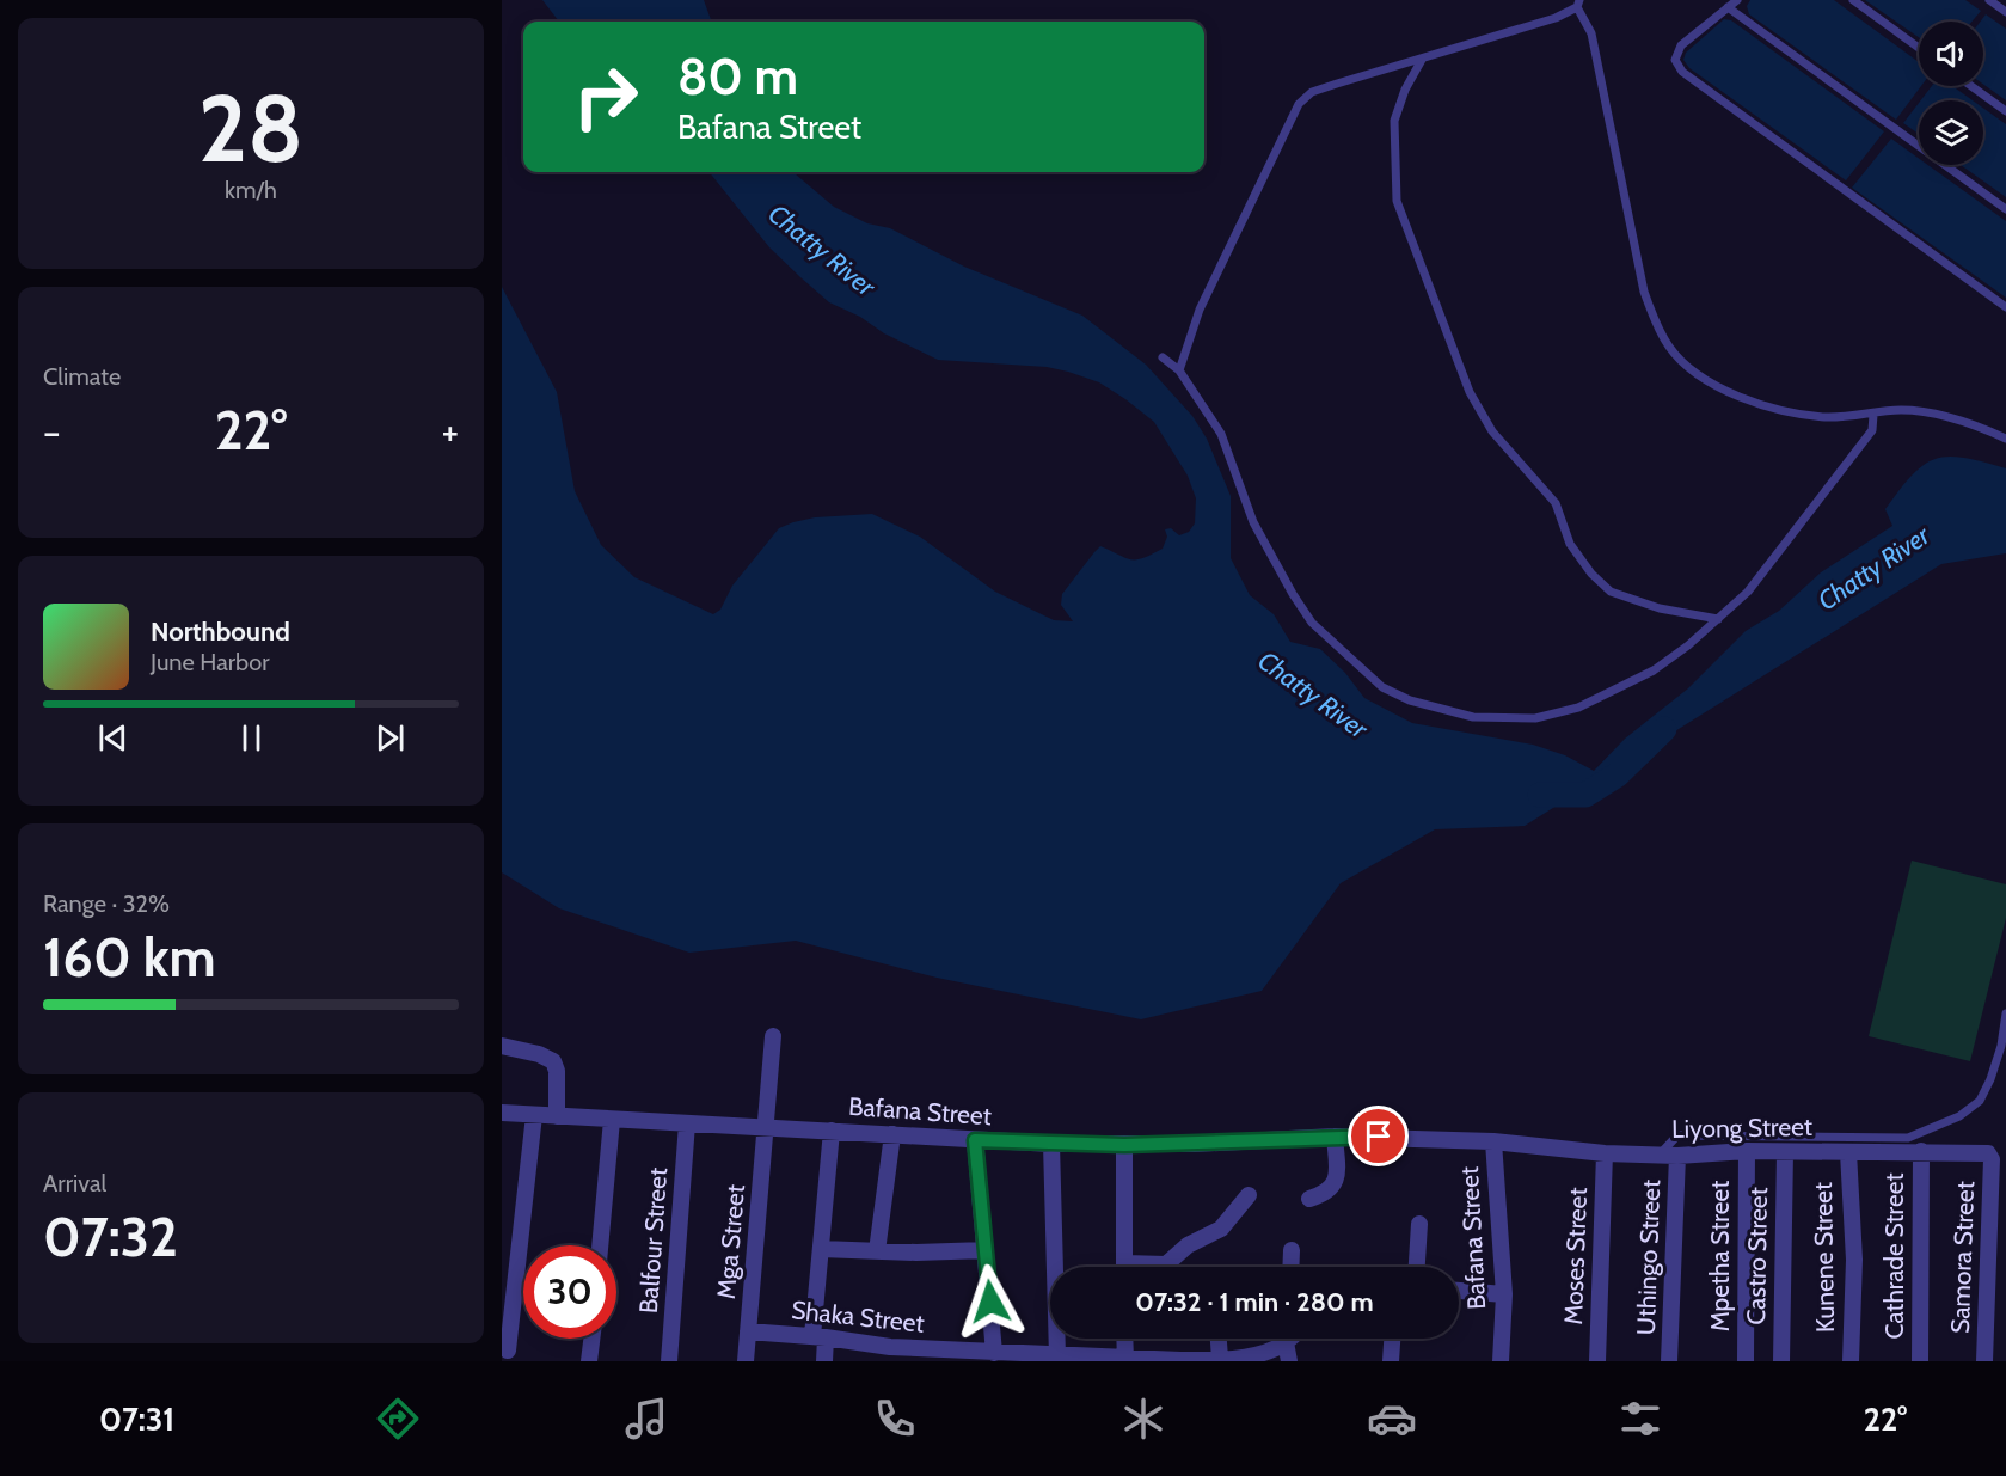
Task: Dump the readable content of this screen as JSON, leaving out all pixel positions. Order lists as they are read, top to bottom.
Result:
{
  "streets": {
    "street": [
      "Bafana Street",
      "Liyong Street",
      "Balfour Street",
      "Mga Street",
      "Moses Street",
      "Mpetha Street",
      "Castro Street",
      "Cathrade Street",
      "Uthingo Street",
      "Kunene Street",
      "Samora Street",
      "Shaka Street"
    ]
  },
  "crossings": [
    ["Bafana Street", "Liyong Street"],
    ["Bafana Street", "Balfour Street"],
    ["Bafana Street", "Mga Street"],
    ["Liyong Street", "Moses Street"],
    ["Liyong Street", "Mpetha Street"],
    ["Liyong Street", "Castro Street"],
    ["Liyong Street", "Cathrade Street"],
    ["Liyong Street", "Uthingo Street"],
    ["Liyong Street", "Kunene Street"],
    ["Liyong Street", "Samora Street"],
    ["Mga Street", "Shaka Street"]
  ],
  "water": ["Chatty River"],
  "page": {
    "tile": [
      ["28", "km/h"],
      "Climate",
      ["Range · 32%", "160 km"],
      ["Arrival", "07:32"]
    ],
    "turn": ["80 m", "Bafana Street"],
    "heat": ["−", "22°", "+"],
    "song": ["Northbound", "June Harbor"],
    "limit": "30",
    "trip": "07:32 · 1 min · 280 m",
    "tabs": ["07:31", "22°"]
  }
}
